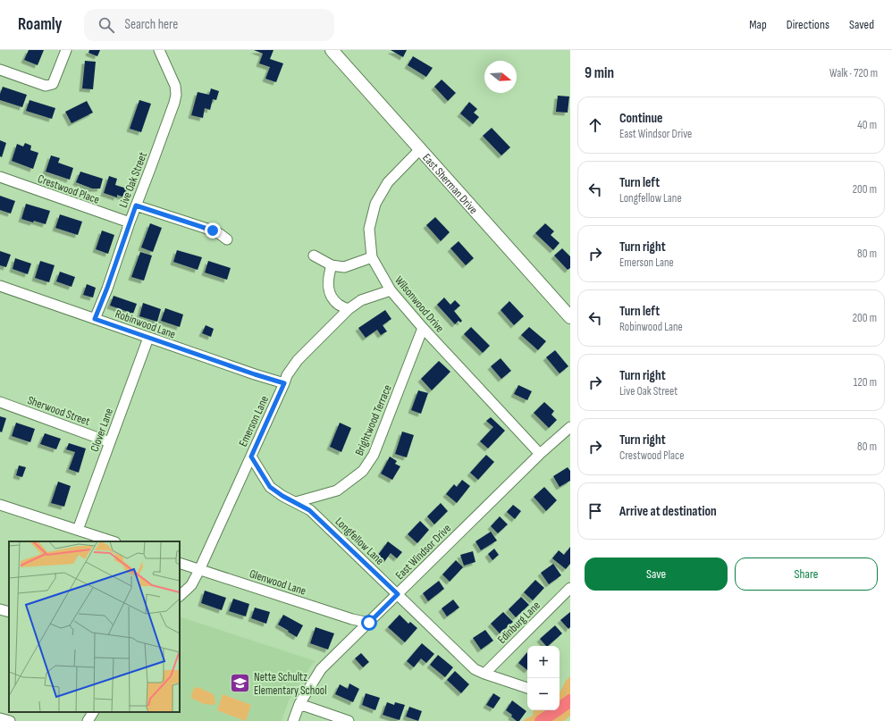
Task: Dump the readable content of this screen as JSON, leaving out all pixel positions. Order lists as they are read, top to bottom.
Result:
{
  "streets": {
    "main road": ["East Sherman Drive"],
    "street": [
      "Live Oak Street",
      "Crestwood Place",
      "Wilsonwood Drive",
      "Robinwood Lane",
      "Sherwood Street",
      "Brightwood Terrace",
      "Emerson Lane",
      "Clover Lane",
      "Longfellow Lane",
      "East Windsor Drive",
      "Glenwood Lane",
      "Edinburg Lane"
    ]
  },
  "crossings": [
    ["Live Oak Street", "Crestwood Place"],
    ["Live Oak Street", "Robinwood Lane"],
    ["East Sherman Drive", "Wilsonwood Drive"],
    ["Wilsonwood Drive", "Brightwood Terrace"],
    ["Wilsonwood Drive", "Emerson Lane"],
    ["Wilsonwood Drive", "East Windsor Drive"],
    ["Robinwood Lane", "Emerson Lane"],
    ["Robinwood Lane", "Clover Lane"],
    ["Sherwood Street", "Clover Lane"],
    ["Brightwood Terrace", "Longfellow Lane"],
    ["Emerson Lane", "Longfellow Lane"],
    ["Emerson Lane", "Glenwood Lane"],
    ["Longfellow Lane", "East Windsor Drive"],
    ["Longfellow Lane", "Edinburg Lane"],
    ["East Windsor Drive", "Glenwood Lane"]
  ],
  "places": {
    "school or university": ["Nette Schultz Elementary School"]
  },
  "north": "right",
  "page": {
    "header": "Roamly",
    "search": "Search here",
    "nav": ["Map", "Directions", "Saved"],
    "heading": ["9 min", "Walk · 720 m"],
    "list": [
      ["Continue", "East Windsor Drive", "40 m"],
      ["Turn left", "Longfellow Lane", "200 m"],
      ["Turn right", "Emerson Lane", "80 m"],
      ["Turn left", "Robinwood Lane", "200 m"],
      ["Turn right", "Live Oak Street", "120 m"],
      ["Turn right", "Crestwood Place", "80 m"],
      "Arrive at destination"
    ],
    "buttons": ["Save", "Share"],
    "map_buttons": ["+", "−"]
  }
}
